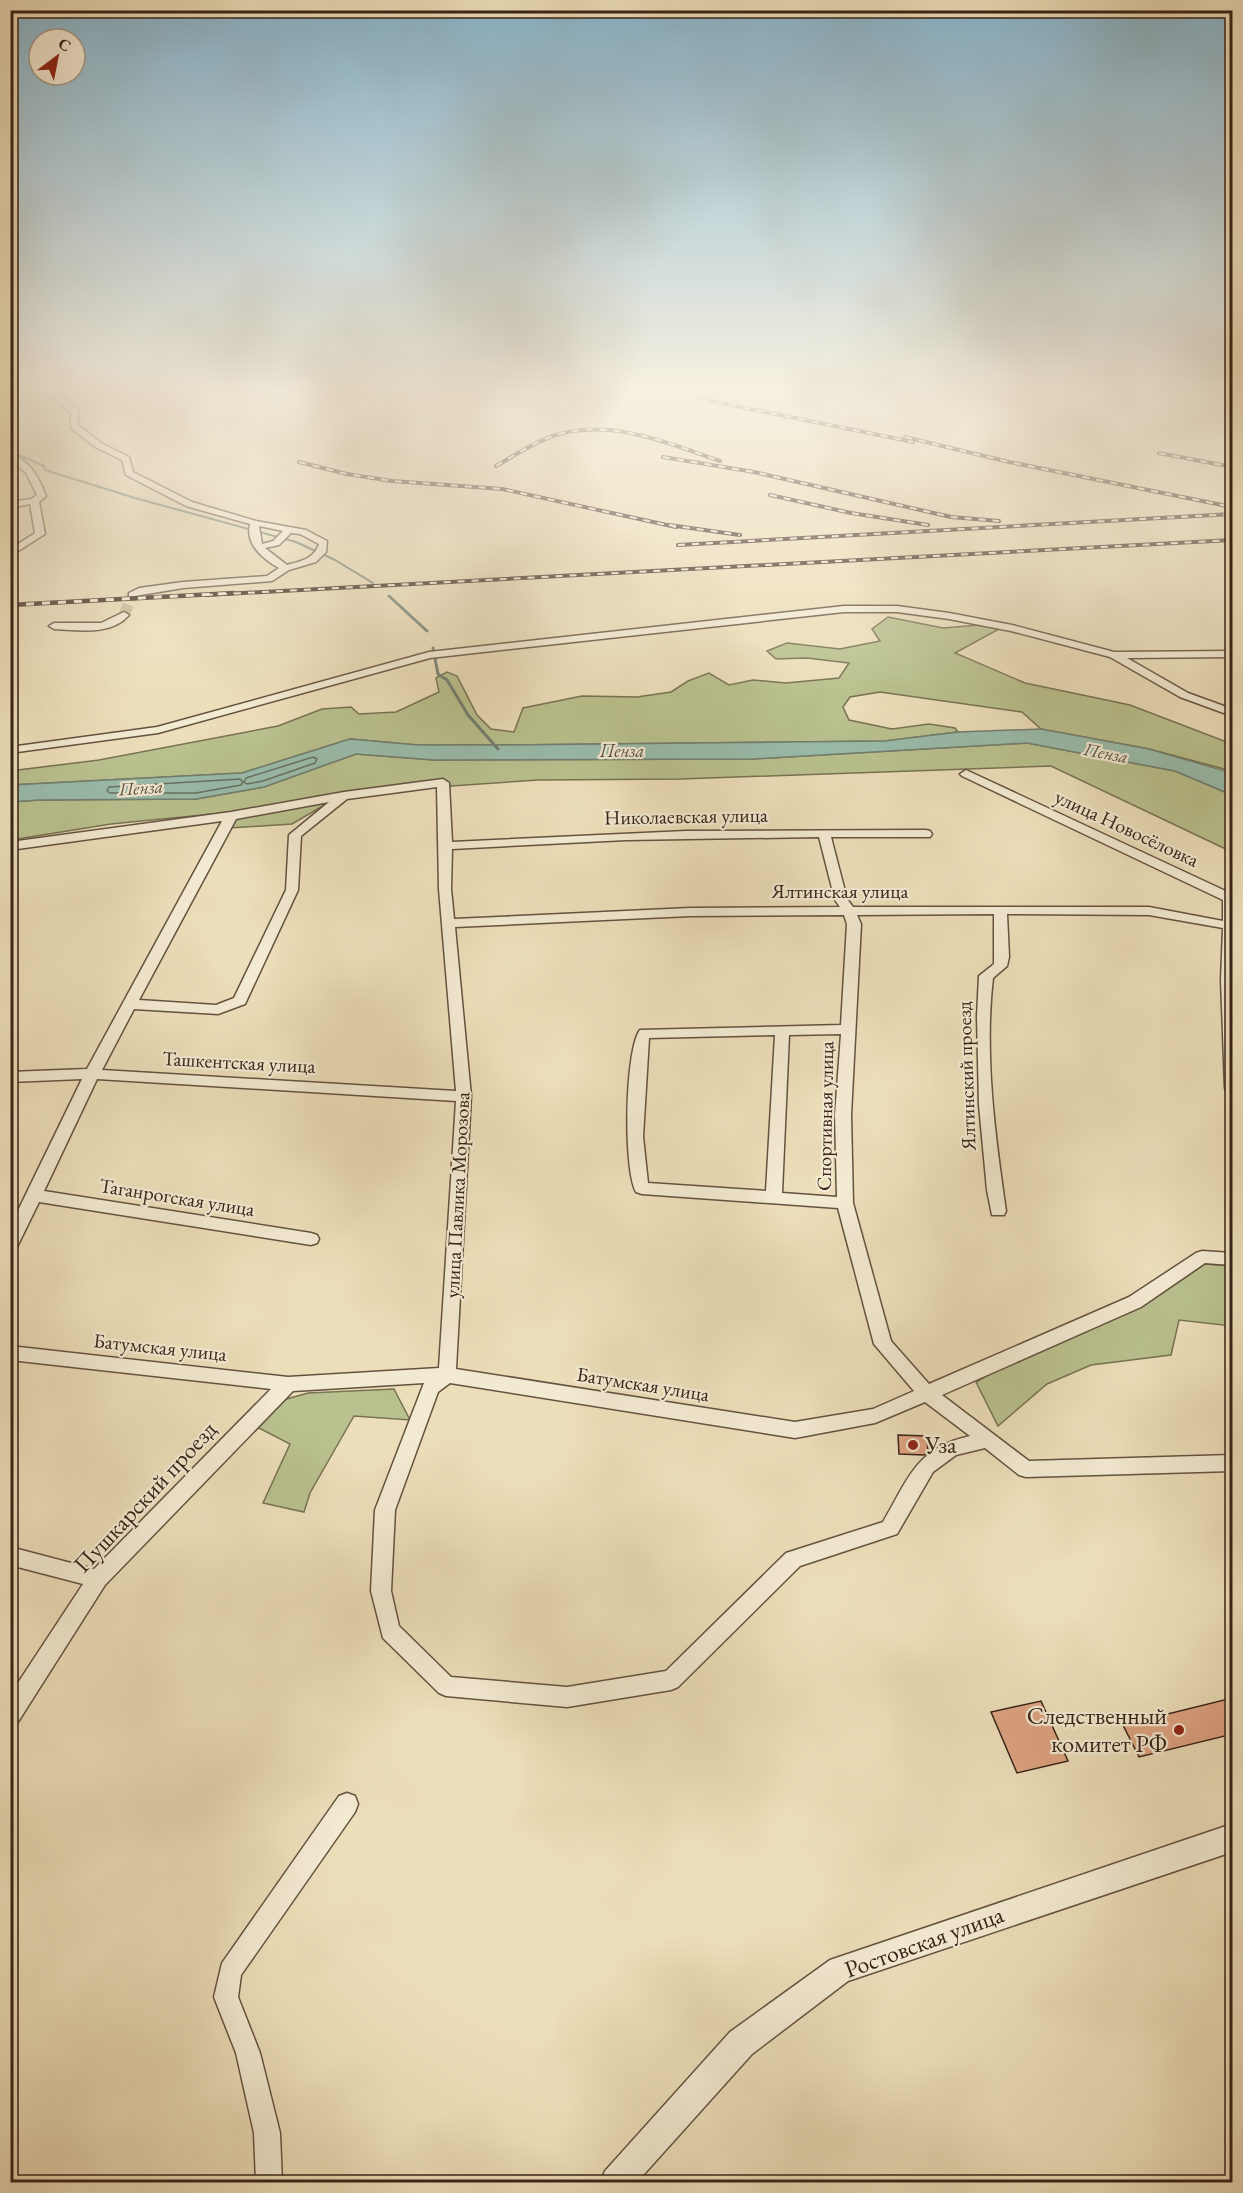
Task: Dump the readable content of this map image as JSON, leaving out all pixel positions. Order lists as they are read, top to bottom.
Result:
{
  "streets": {
    "street": [
      "Николаевская улица",
      "улица Новосёловка",
      "Ялтинская улица",
      "Ташкентская улица",
      "Ялтинский проезд",
      "Спортивная улица",
      "улица Павлика Морозова",
      "Таганрогская улица",
      "Батумская улица",
      "Пушкарский проезд",
      "Ростовская улица"
    ]
  },
  "crossings": [
    ["Николаевская улица", "Спортивная улица"],
    ["Николаевская улица", "улица Павлика Морозова"],
    ["улица Новосёловка", "Ялтинская улица"],
    ["Ялтинская улица", "Ялтинский проезд"],
    ["Ялтинская улица", "Спортивная улица"],
    ["Ялтинская улица", "улица Павлика Морозова"],
    ["Ташкентская улица", "улица Павлика Морозова"],
    ["Спортивная улица", "Батумская улица"],
    ["улица Павлика Морозова", "Батумская улица"],
    ["Батумская улица", "Пушкарский проезд"]
  ],
  "water": ["Пенза"],
  "places": ["Уза", "Следственный комитет РФ"],
  "north": "top right"
}
